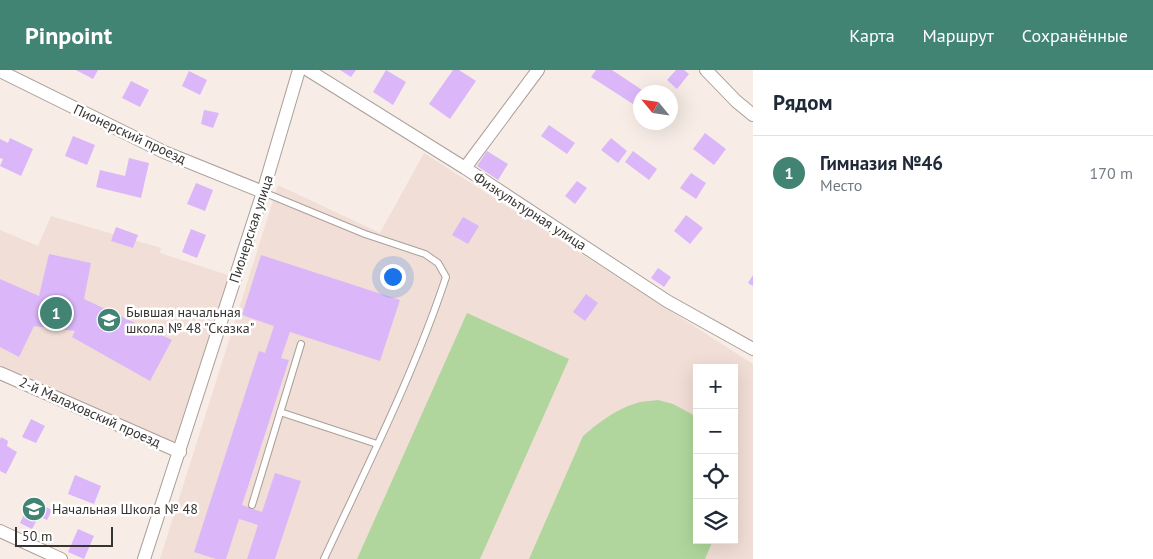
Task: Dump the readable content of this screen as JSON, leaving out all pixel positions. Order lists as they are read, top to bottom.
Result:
{
  "streets": {
    "street": [
      "Пионерский проезд",
      "Физкультурная улица",
      "Пионерская улица",
      "2-й Малаховский проезд"
    ]
  },
  "crossings": [
    ["Пионерский проезд", "Пионерская улица"],
    ["Пионерская улица", "2-й Малаховский проезд"]
  ],
  "places": {
    "school or university": ["Бывшая начальная школа № 48 \"Сказка\"", "Начальная Школа № 48"]
  },
  "scale_bar": "50 m",
  "north": "top left",
  "page": {
    "header": "Pinpoint",
    "nav": ["Карта", "Маршрут", "Сохранённые"],
    "heading": "Рядом",
    "list": [
      {
        "mark": "1",
        "name": "Гимназия №46",
        "note": "Место",
        "value": "170 m"
      }
    ],
    "pins": "1",
    "map_buttons": ["+", "−"],
    "scale": "50 m"
  }
}
